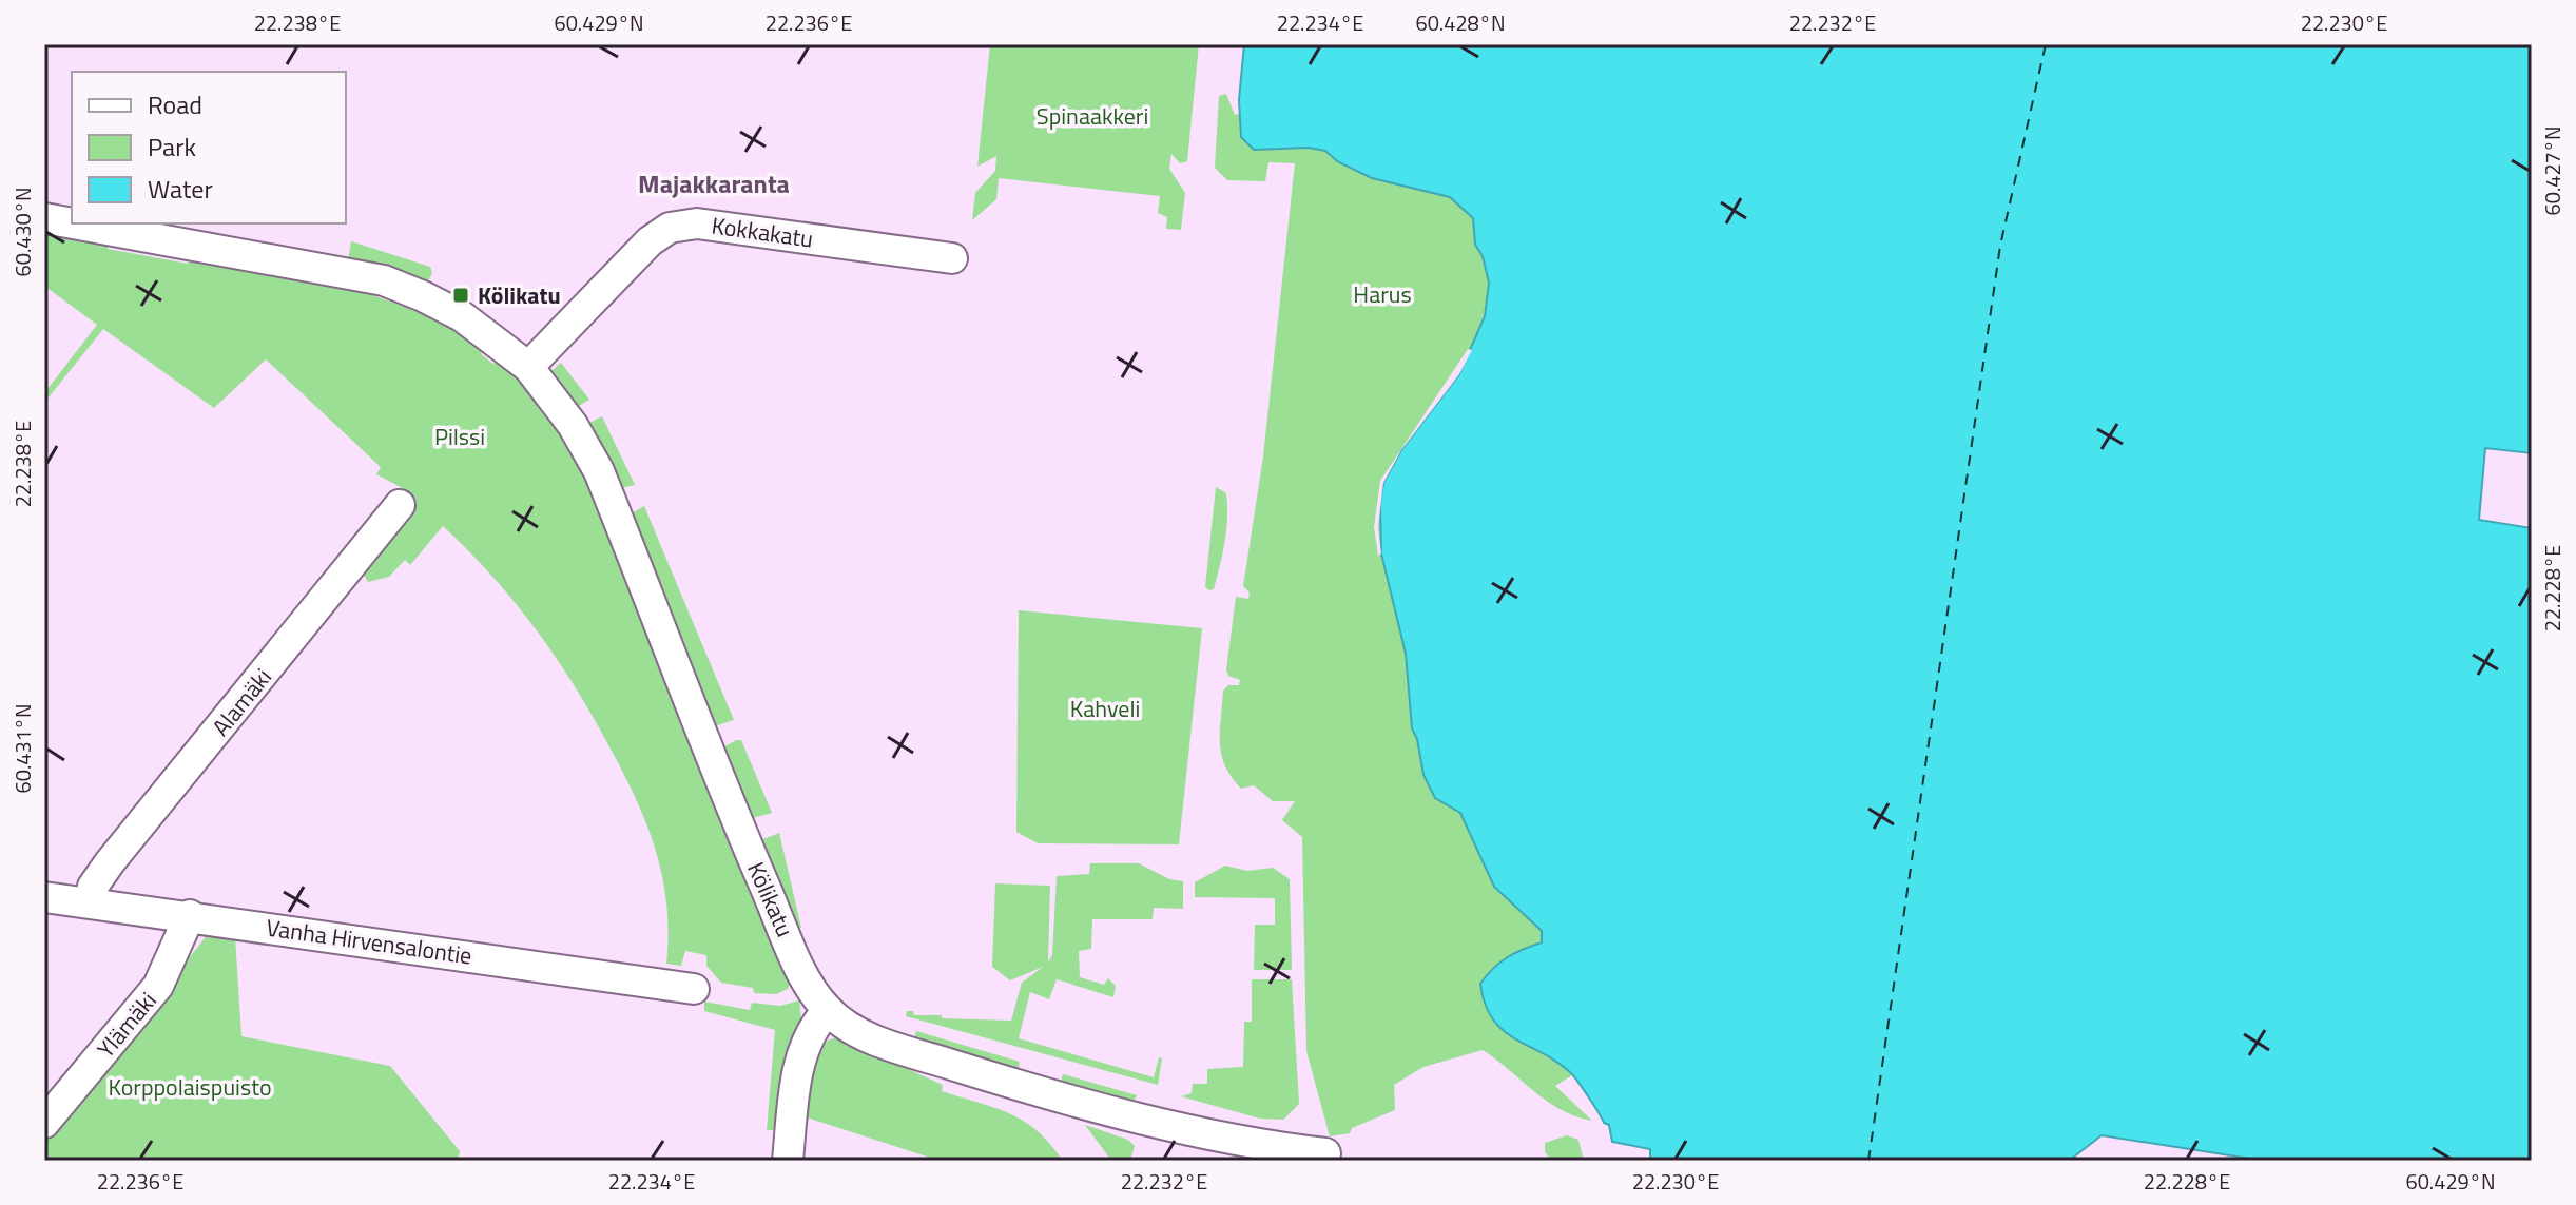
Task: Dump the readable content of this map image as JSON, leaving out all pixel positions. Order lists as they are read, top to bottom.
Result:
{
  "streets": {
    "street": [
      "Kokkakatu",
      "Alamäki",
      "Kölikatu",
      "Vanha Hirvensalontie",
      "Ylämäki"
    ]
  },
  "crossings": [
    ["Kokkakatu", "Kölikatu"],
    ["Alamäki", "Vanha Hirvensalontie"],
    ["Vanha Hirvensalontie", "Ylämäki"]
  ],
  "districts": ["Majakkaranta"],
  "parks": [
    "Spinaakkeri",
    "Harus",
    "Pilssi",
    "Kahveli",
    "Korppolaispuisto"
  ],
  "places": {
    "transit": ["Kölikatu"]
  },
  "legend": ["Road", "Park", "Water"],
  "coordinates": [
    "22.238°E",
    "60.429°N",
    "22.236°E",
    "22.234°E",
    "60.428°N",
    "22.232°E",
    "22.230°E",
    "60.427°N",
    "60.430°N",
    "22.228°E",
    "60.431°N"
  ]
}
